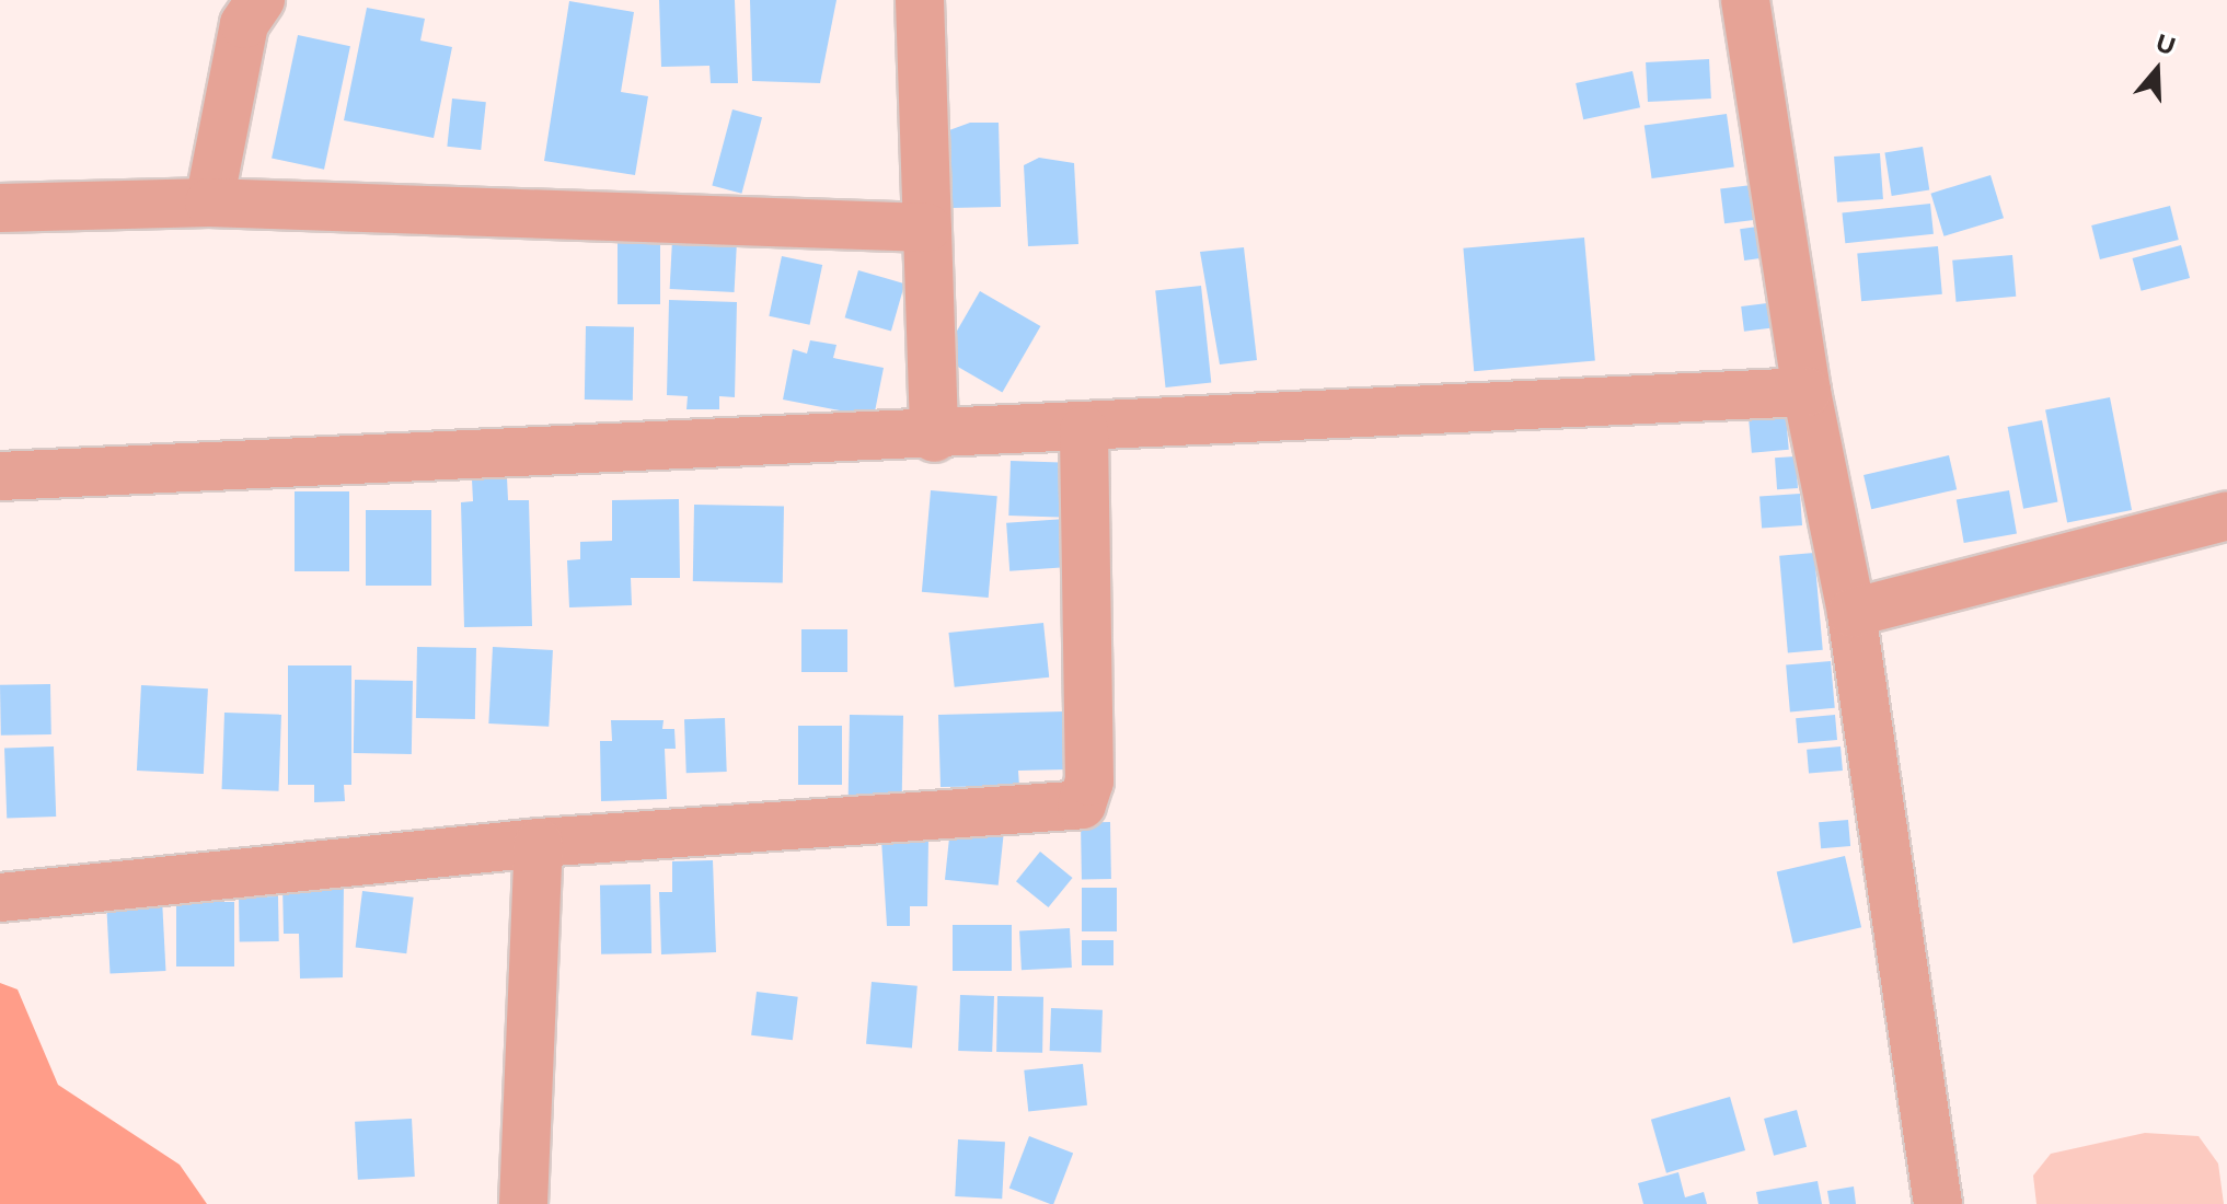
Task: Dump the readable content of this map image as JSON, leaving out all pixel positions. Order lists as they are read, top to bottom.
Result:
{
  "north": "top"
}
